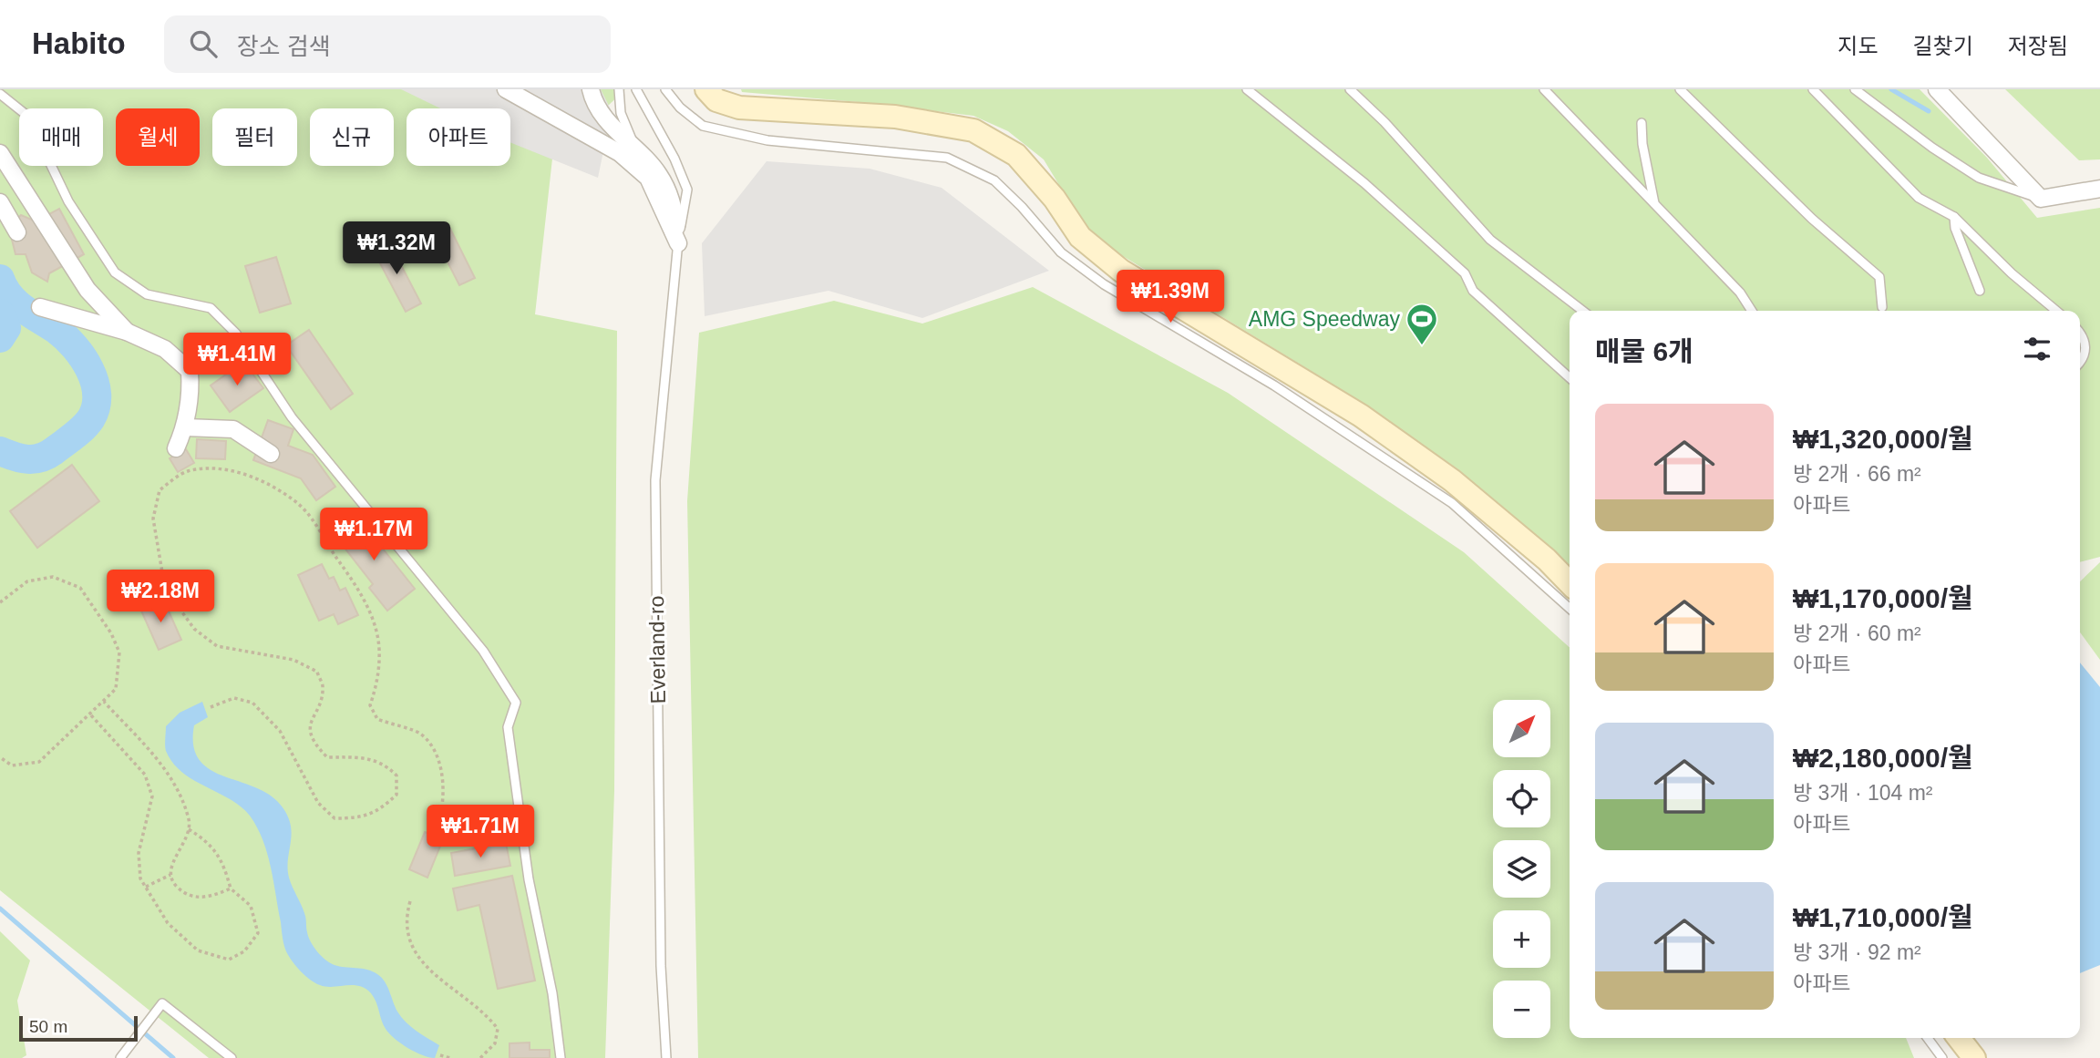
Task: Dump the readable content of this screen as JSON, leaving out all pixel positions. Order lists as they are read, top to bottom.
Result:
{
  "streets": {
    "lane": ["Everland-ro"]
  },
  "places": {
    "sports": ["AMG Speedway"]
  },
  "scale_bar": "50 m",
  "north": "top right",
  "page": {
    "header": "Habito",
    "search": "장소 검색",
    "nav": ["지도", "길찾기", "저장됨"],
    "chip": [
      "매매",
      "월세",
      "필터",
      "신규",
      "아파트"
    ],
    "price": [
      "₩1.32M",
      "₩1.39M",
      "₩1.41M",
      "₩1.17M",
      "₩2.18M",
      "₩1.71M"
    ],
    "heading": "매물 6개",
    "list": [
      {
        "name": "₩1,320,000/월",
        "note": "방 2개 · 66 m² · 아파트"
      },
      {
        "name": "₩1,170,000/월",
        "note": "방 2개 · 60 m² · 아파트"
      },
      {
        "name": "₩2,180,000/월",
        "note": "방 3개 · 104 m² · 아파트"
      },
      {
        "name": "₩1,710,000/월",
        "note": "방 3개 · 92 m² · 아파트"
      }
    ],
    "map_buttons": ["+", "−"],
    "scale": "50 m"
  }
}
